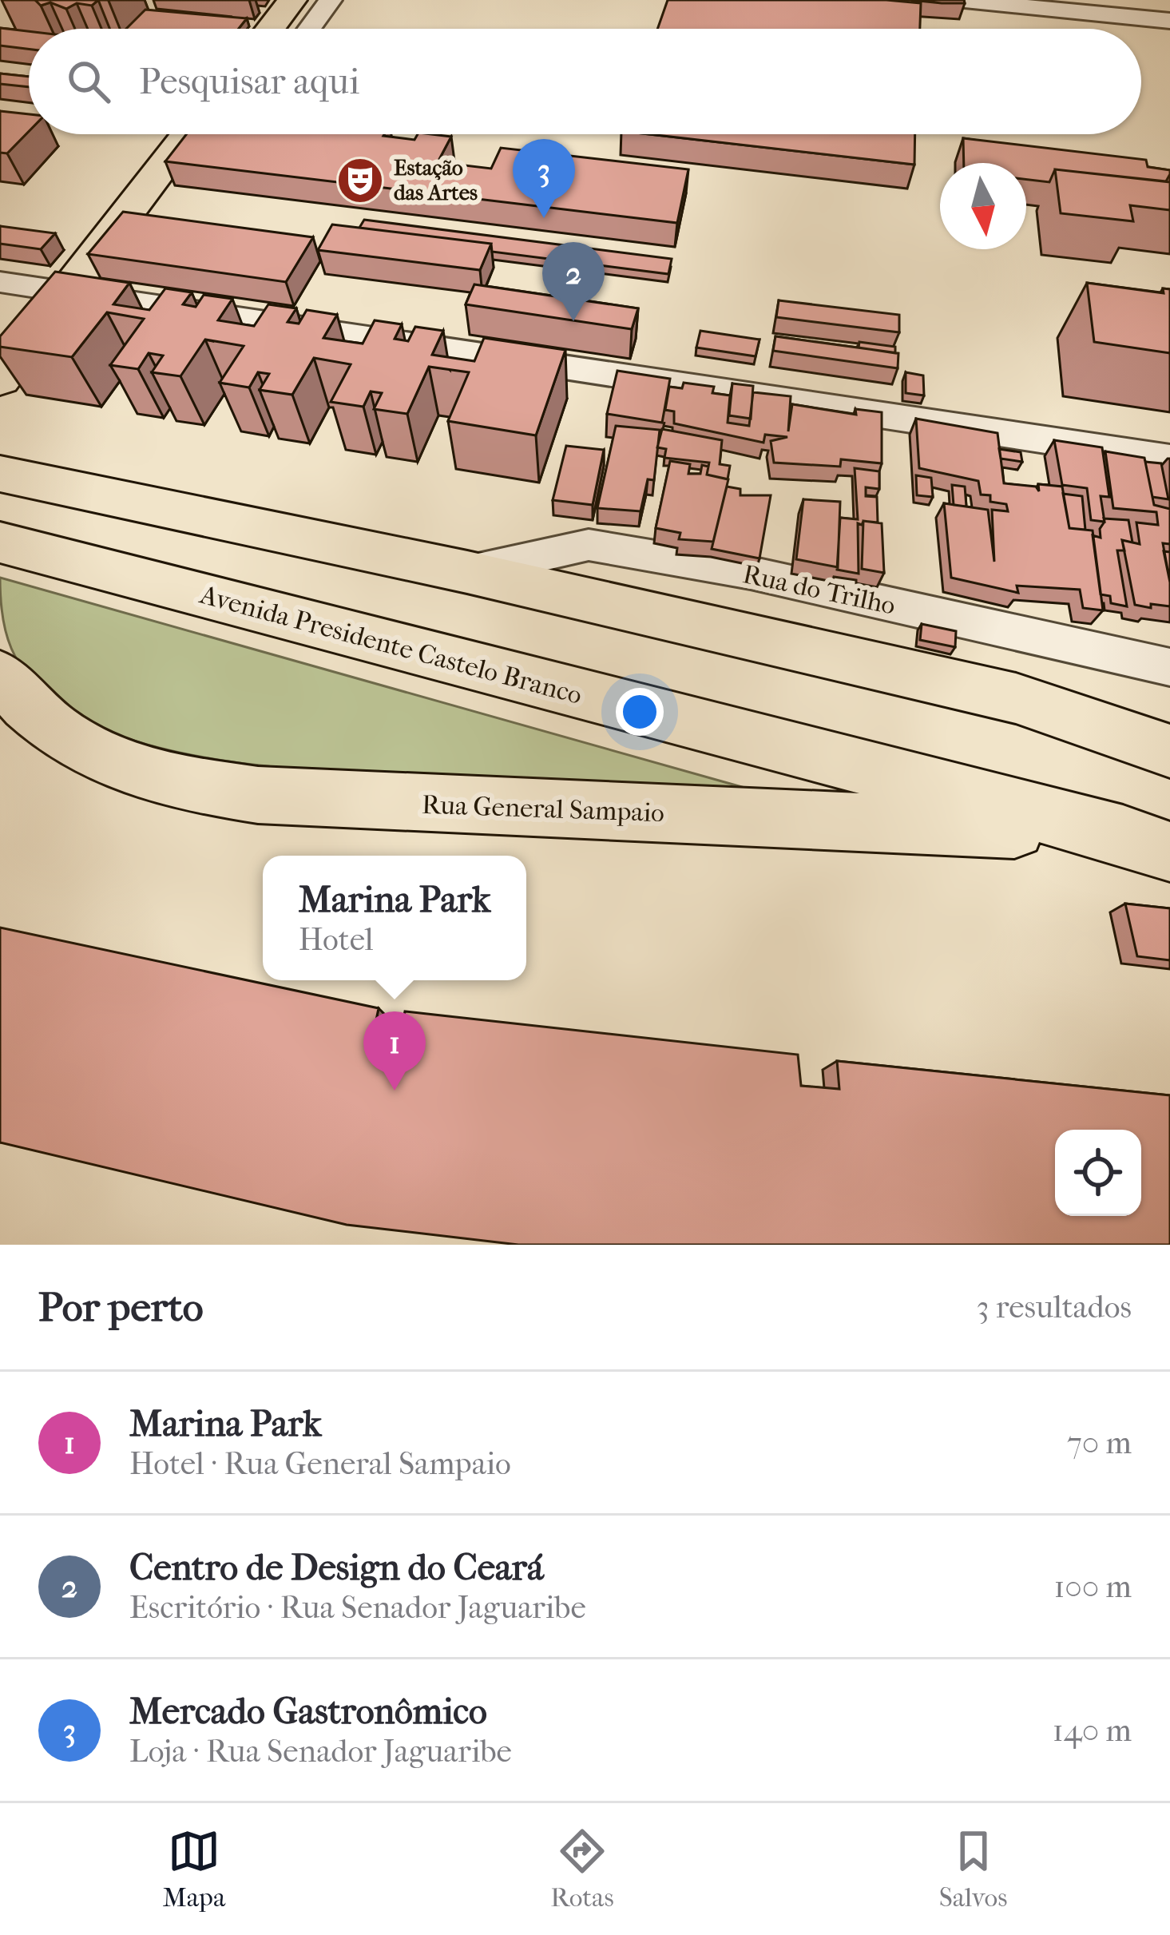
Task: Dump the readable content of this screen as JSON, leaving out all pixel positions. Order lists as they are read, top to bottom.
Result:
{
  "streets": {
    "main road": ["Avenida Presidente Castelo Branco", "Rua General Sampaio"],
    "street": ["Rua do Trilho"]
  },
  "crossings": [
    ["Avenida Presidente Castelo Branco", "Rua General Sampaio"]
  ],
  "places": {
    "theatre": ["Estação das Artes"]
  },
  "north": "bottom",
  "page": {
    "search": "Pesquisar aqui",
    "pins": ["3", "2", "1"],
    "popup": ["Marina Park", "Hotel"],
    "heading": ["Por perto", "3 resultados"],
    "list": [
      {
        "mark": "1",
        "name": "Marina Park",
        "note": "Hotel · Rua General Sampaio",
        "value": "70 m"
      },
      {
        "mark": "2",
        "name": "Centro de Design do Ceará",
        "note": "Escritório · Rua Senador Jaguaribe",
        "value": "100 m"
      },
      {
        "mark": "3",
        "name": "Mercado Gastronômico",
        "note": "Loja · Rua Senador Jaguaribe",
        "value": "140 m"
      }
    ],
    "nav": ["Mapa", "Rotas", "Salvos"]
  }
}
